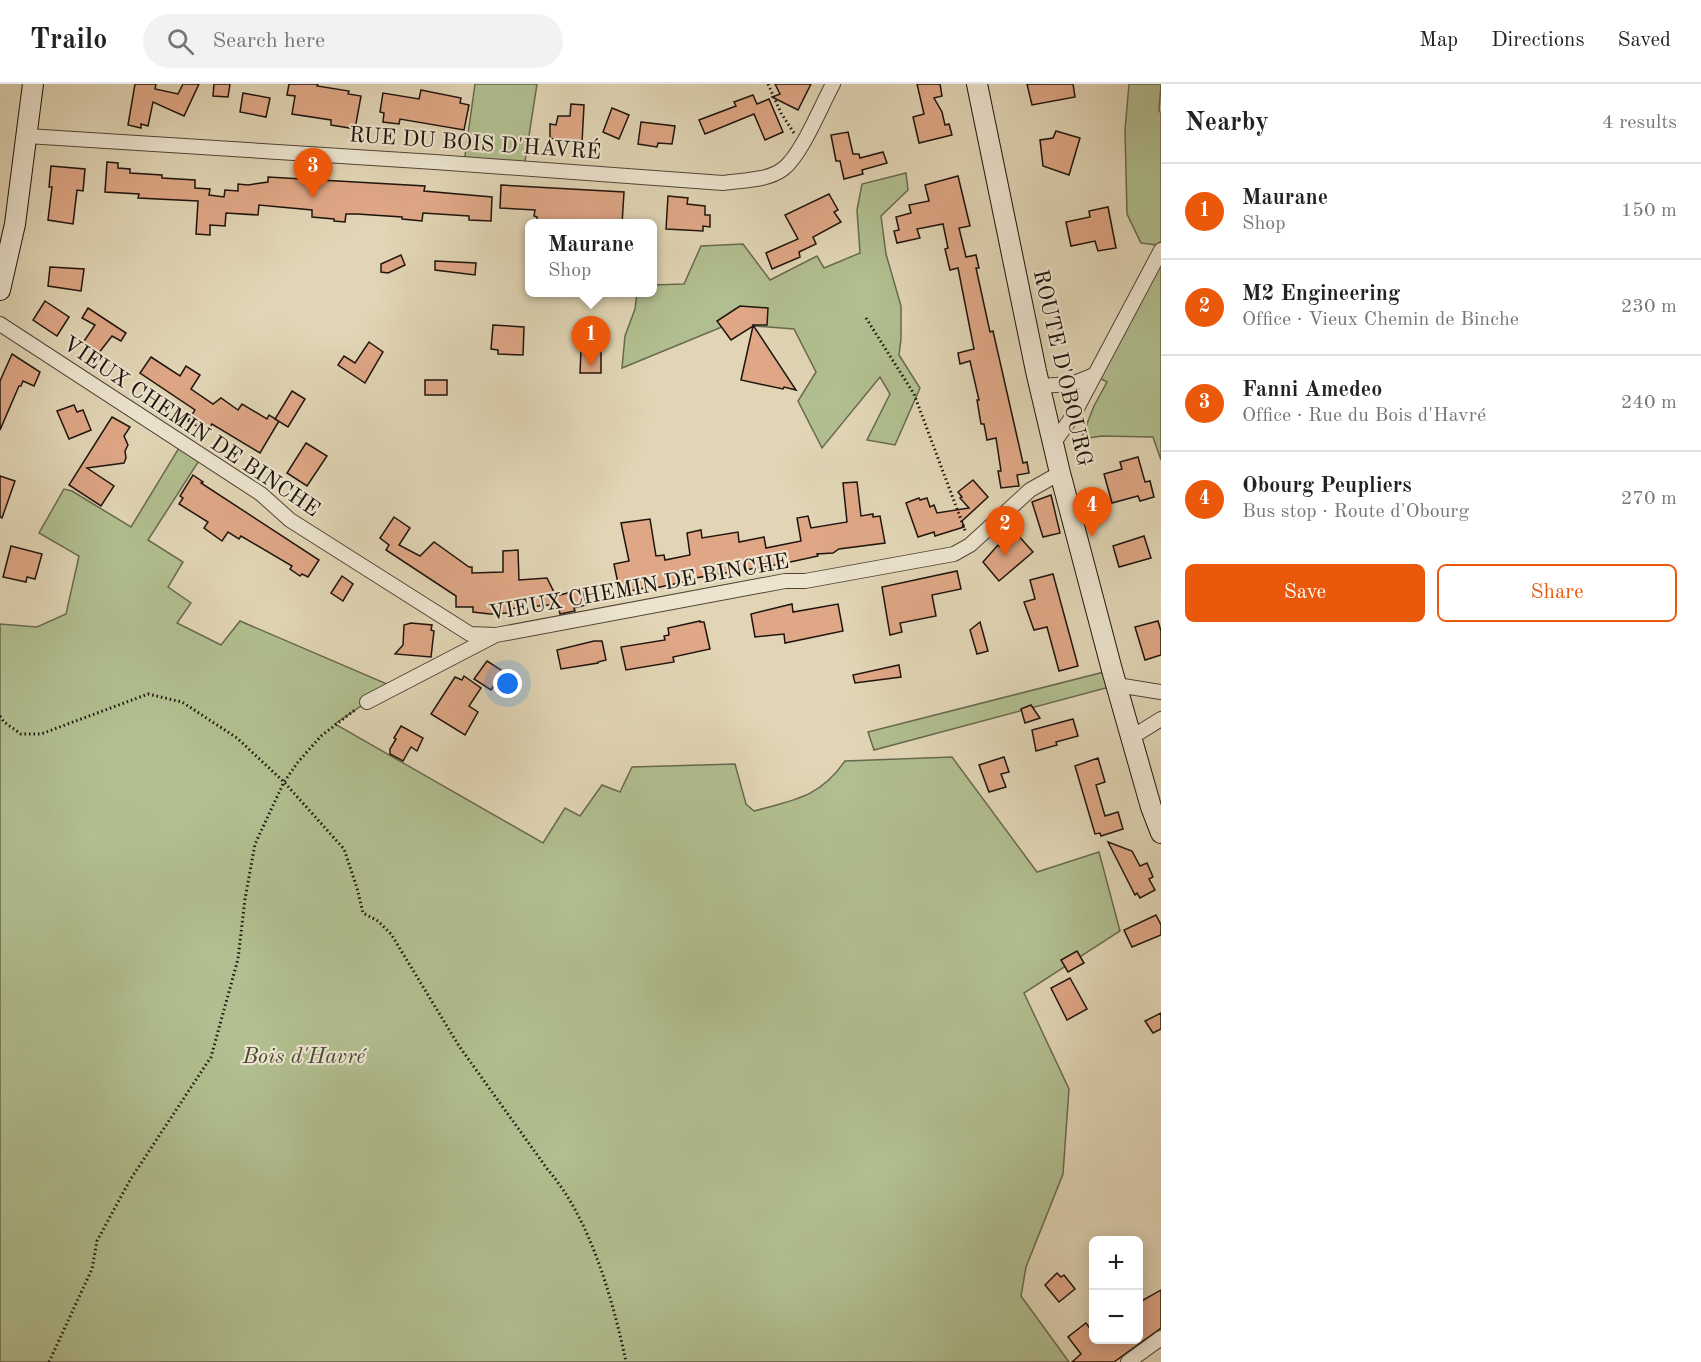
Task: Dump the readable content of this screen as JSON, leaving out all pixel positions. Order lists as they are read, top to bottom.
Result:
{
  "streets": {
    "main road": ["ROUTE D'OBOURG"],
    "street": ["RUE DU BOIS D'HAVRÉ", "VIEUX CHEMIN DE BINCHE"]
  },
  "crossings": [
    ["ROUTE D'OBOURG", "VIEUX CHEMIN DE BINCHE"]
  ],
  "parks": ["Bois d'Havré"],
  "page": {
    "header": "Trailo",
    "search": "Search here",
    "nav": ["Map", "Directions", "Saved"],
    "heading": ["Nearby", "4 results"],
    "pins": [
      "3",
      "1",
      "4",
      "2"
    ],
    "list": [
      {
        "mark": "1",
        "name": "Maurane",
        "note": "Shop",
        "value": "150 m"
      },
      {
        "mark": "2",
        "name": "M2 Engineering",
        "note": "Office · Vieux Chemin de Binche",
        "value": "230 m"
      },
      {
        "mark": "3",
        "name": "Fanni Amedeo",
        "note": "Office · Rue du Bois d'Havré",
        "value": "240 m"
      },
      {
        "mark": "4",
        "name": "Obourg Peupliers",
        "note": "Bus stop · Route d'Obourg",
        "value": "270 m"
      }
    ],
    "popup": ["Maurane", "Shop"],
    "buttons": ["Save", "Share"],
    "map_buttons": ["+", "−"]
  }
}
